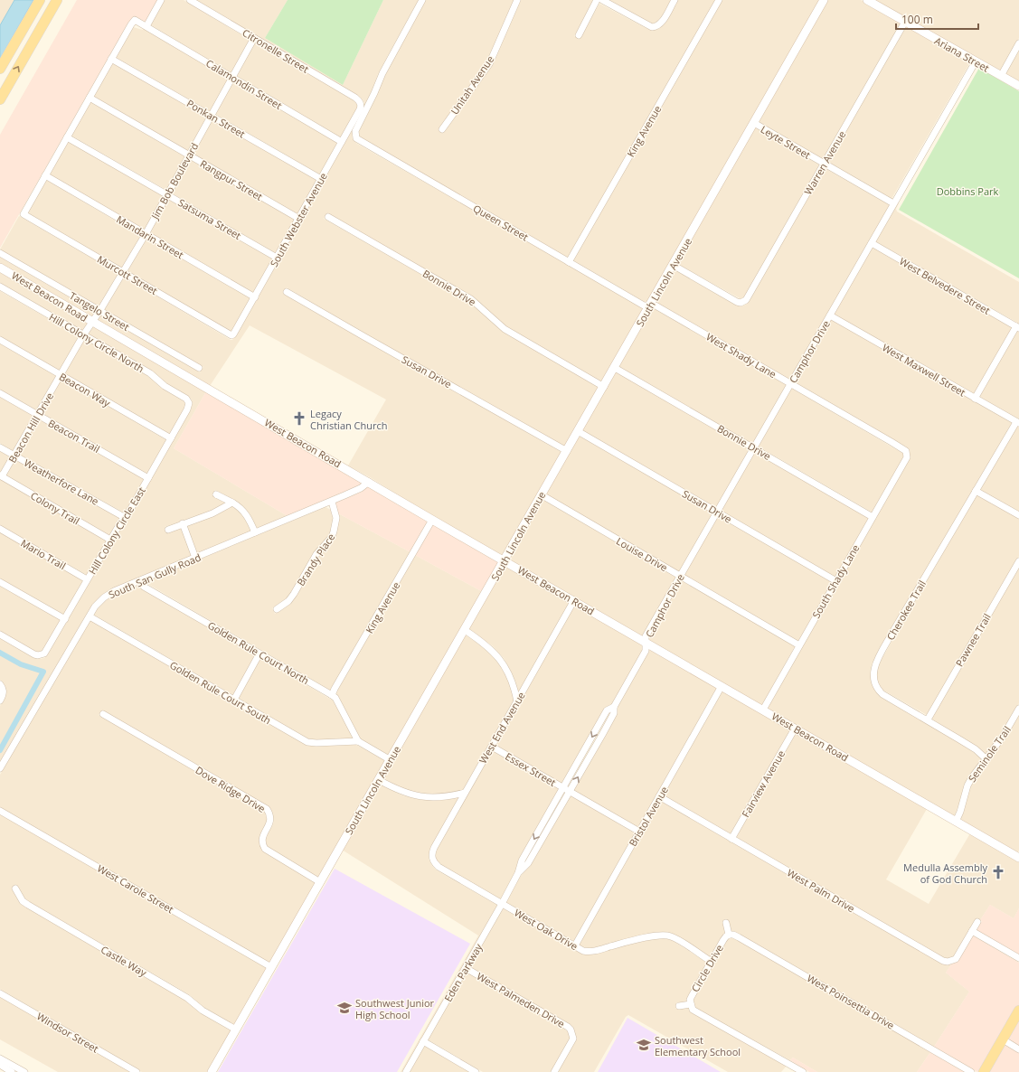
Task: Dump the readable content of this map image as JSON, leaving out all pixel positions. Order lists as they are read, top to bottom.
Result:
{
  "streets": {
    "street": [
      "Citronelle Street",
      "Ariana Street",
      "Calamondin Street",
      "Unitah Avenue",
      "Ponkan Street",
      "King Avenue",
      "Leyte Street",
      "Warren Avenue",
      "Rangpur Street",
      "Jim Bob Boulevard",
      "Satsuma Street",
      "South Webster Avenue",
      "Queen Street",
      "Mandarin Street",
      "Murcott Street",
      "South Lincoln Avenue",
      "West Belvedere Street",
      "Bonnie Drive",
      "West Beacon Road",
      "Tangelo Street",
      "Hill Colony Circle North",
      "Camphor Drive",
      "West Shady Lane",
      "West Maxwell Street",
      "Susan Drive",
      "Beacon Way",
      "Beacon Hill Drive",
      "Beacon Trail",
      "Weatherfore Lane",
      "Colony Trail",
      "Hill Colony Circle East",
      "Mario Trail",
      "Louise Drive",
      "Brandy Place",
      "South San Gully Road",
      "South Shady Lane",
      "Cherokee Trail",
      "Pawnee Trail",
      "Golden Rule Court North",
      "Golden Rule Court South",
      "West End Avenue",
      "Seminole Trail",
      "Essex Street",
      "Fairview Avenue",
      "Dove Ridge Drive",
      "Bristol Avenue",
      "West Carole Street",
      "West Palm Drive",
      "West Oak Drive",
      "Castle Way",
      "Circle Drive",
      "Eden Parkway",
      "West Palmeden Drive",
      "West Poinsettia Drive",
      "Windsor Street"
    ]
  },
  "crossings": [
    ["Citronelle Street", "Jim Bob Boulevard"],
    ["Citronelle Street", "South Webster Avenue"],
    ["Ariana Street", "Warren Avenue"],
    ["Ariana Street", "Camphor Drive"],
    ["Calamondin Street", "Jim Bob Boulevard"],
    ["Calamondin Street", "South Webster Avenue"],
    ["Ponkan Street", "Jim Bob Boulevard"],
    ["Ponkan Street", "South Webster Avenue"],
    ["King Avenue", "Queen Street"],
    ["King Avenue", "West Beacon Road"],
    ["King Avenue", "Golden Rule Court North"],
    ["Leyte Street", "Warren Avenue"],
    ["Leyte Street", "South Lincoln Avenue"],
    ["Leyte Street", "Camphor Drive"],
    ["Warren Avenue", "South Lincoln Avenue"],
    ["Rangpur Street", "Jim Bob Boulevard"],
    ["Rangpur Street", "South Webster Avenue"],
    ["Jim Bob Boulevard", "Satsuma Street"],
    ["Jim Bob Boulevard", "Mandarin Street"],
    ["Jim Bob Boulevard", "Murcott Street"],
    ["Jim Bob Boulevard", "West Beacon Road"],
    ["Jim Bob Boulevard", "Tangelo Street"],
    ["Jim Bob Boulevard", "Beacon Hill Drive"],
    ["Satsuma Street", "South Webster Avenue"],
    ["South Webster Avenue", "Mandarin Street"],
    ["South Webster Avenue", "Murcott Street"],
    ["Queen Street", "South Lincoln Avenue"],
    ["Queen Street", "West Shady Lane"],
    ["Mandarin Street", "Murcott Street"],
    ["South Lincoln Avenue", "Bonnie Drive"],
    ["South Lincoln Avenue", "West Beacon Road"],
    ["South Lincoln Avenue", "West Shady Lane"],
    ["South Lincoln Avenue", "Susan Drive"],
    ["South Lincoln Avenue", "Louise Drive"],
    ["South Lincoln Avenue", "Dove Ridge Drive"],
    ["South Lincoln Avenue", "West Carole Street"],
    ["South Lincoln Avenue", "Castle Way"],
    ["West Belvedere Street", "Camphor Drive"],
    ["Bonnie Drive", "Camphor Drive"],
    ["Bonnie Drive", "South Shady Lane"],
    ["West Beacon Road", "Camphor Drive"],
    ["West Beacon Road", "Beacon Hill Drive"],
    ["West Beacon Road", "South San Gully Road"],
    ["West Beacon Road", "South Shady Lane"],
    ["West Beacon Road", "West End Avenue"],
    ["West Beacon Road", "Seminole Trail"],
    ["West Beacon Road", "Fairview Avenue"],
    ["West Beacon Road", "Bristol Avenue"],
    ["West Beacon Road", "Eden Parkway"],
    ["Hill Colony Circle North", "Beacon Hill Drive"],
    ["Hill Colony Circle North", "Hill Colony Circle East"],
    ["Camphor Drive", "West Shady Lane"],
    ["Camphor Drive", "West Maxwell Street"],
    ["Camphor Drive", "Susan Drive"],
    ["Camphor Drive", "Louise Drive"],
    ["Camphor Drive", "Eden Parkway"],
    ["West Shady Lane", "South Shady Lane"],
    ["West Maxwell Street", "Cherokee Trail"],
    ["Susan Drive", "South Shady Lane"],
    ["Beacon Way", "Beacon Hill Drive"],
    ["Beacon Way", "Hill Colony Circle East"],
    ["Beacon Hill Drive", "Beacon Trail"],
    ["Beacon Hill Drive", "Weatherfore Lane"],
    ["Beacon Hill Drive", "Colony Trail"],
    ["Beacon Trail", "Hill Colony Circle East"],
    ["Weatherfore Lane", "Hill Colony Circle East"],
    ["Colony Trail", "Hill Colony Circle East"],
    ["Hill Colony Circle East", "Mario Trail"],
    ["Louise Drive", "South Shady Lane"],
    ["Brandy Place", "South San Gully Road"],
    ["South San Gully Road", "Golden Rule Court North"],
    ["South San Gully Road", "Golden Rule Court South"],
    ["Cherokee Trail", "Pawnee Trail"],
    ["Cherokee Trail", "Seminole Trail"],
    ["Golden Rule Court North", "Golden Rule Court South"],
    ["West End Avenue", "Essex Street"],
    ["West End Avenue", "West Oak Drive"],
    ["Essex Street", "Eden Parkway"],
    ["Fairview Avenue", "West Palm Drive"],
    ["Bristol Avenue", "West Palm Drive"],
    ["Bristol Avenue", "West Oak Drive"],
    ["West Oak Drive", "Circle Drive"],
    ["West Oak Drive", "Eden Parkway"],
    ["Circle Drive", "West Poinsettia Drive"],
    ["Eden Parkway", "West Palmeden Drive"]
  ],
  "parks": ["Dobbins Park"],
  "places": {
    "church": ["Legacy Christian Church", "Medulla Assembly of God Church"],
    "school or university": ["Southwest Junior High School", "Southwest Elementary School"]
  },
  "scale_bar": "100 m"
}
